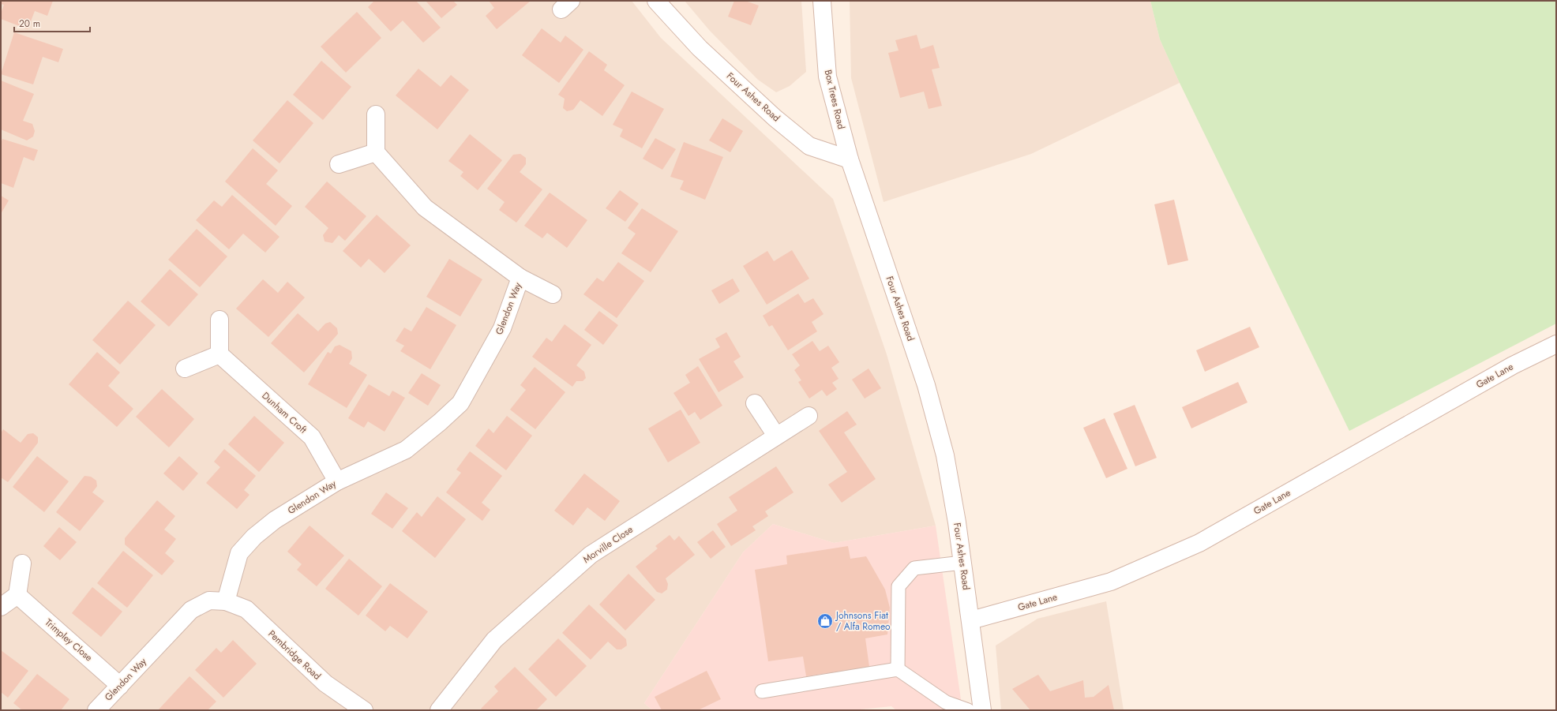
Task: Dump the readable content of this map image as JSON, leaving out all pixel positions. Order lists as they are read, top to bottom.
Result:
{
  "streets": {
    "street": [
      "Four Ashes Road",
      "Box Trees Road",
      "Glendon Way",
      "Gate Lane",
      "Dunham Croft",
      "Morville Close",
      "Trimpley Close",
      "Pembridge Road"
    ]
  },
  "crossings": [
    ["Four Ashes Road", "Box Trees Road"],
    ["Four Ashes Road", "Gate Lane"],
    ["Glendon Way", "Dunham Croft"],
    ["Glendon Way", "Trimpley Close"],
    ["Glendon Way", "Pembridge Road"]
  ],
  "places": {
    "shop": ["Johnsons Fiat / Alfa Romeo"]
  },
  "scale_bar": "20 m"
}
